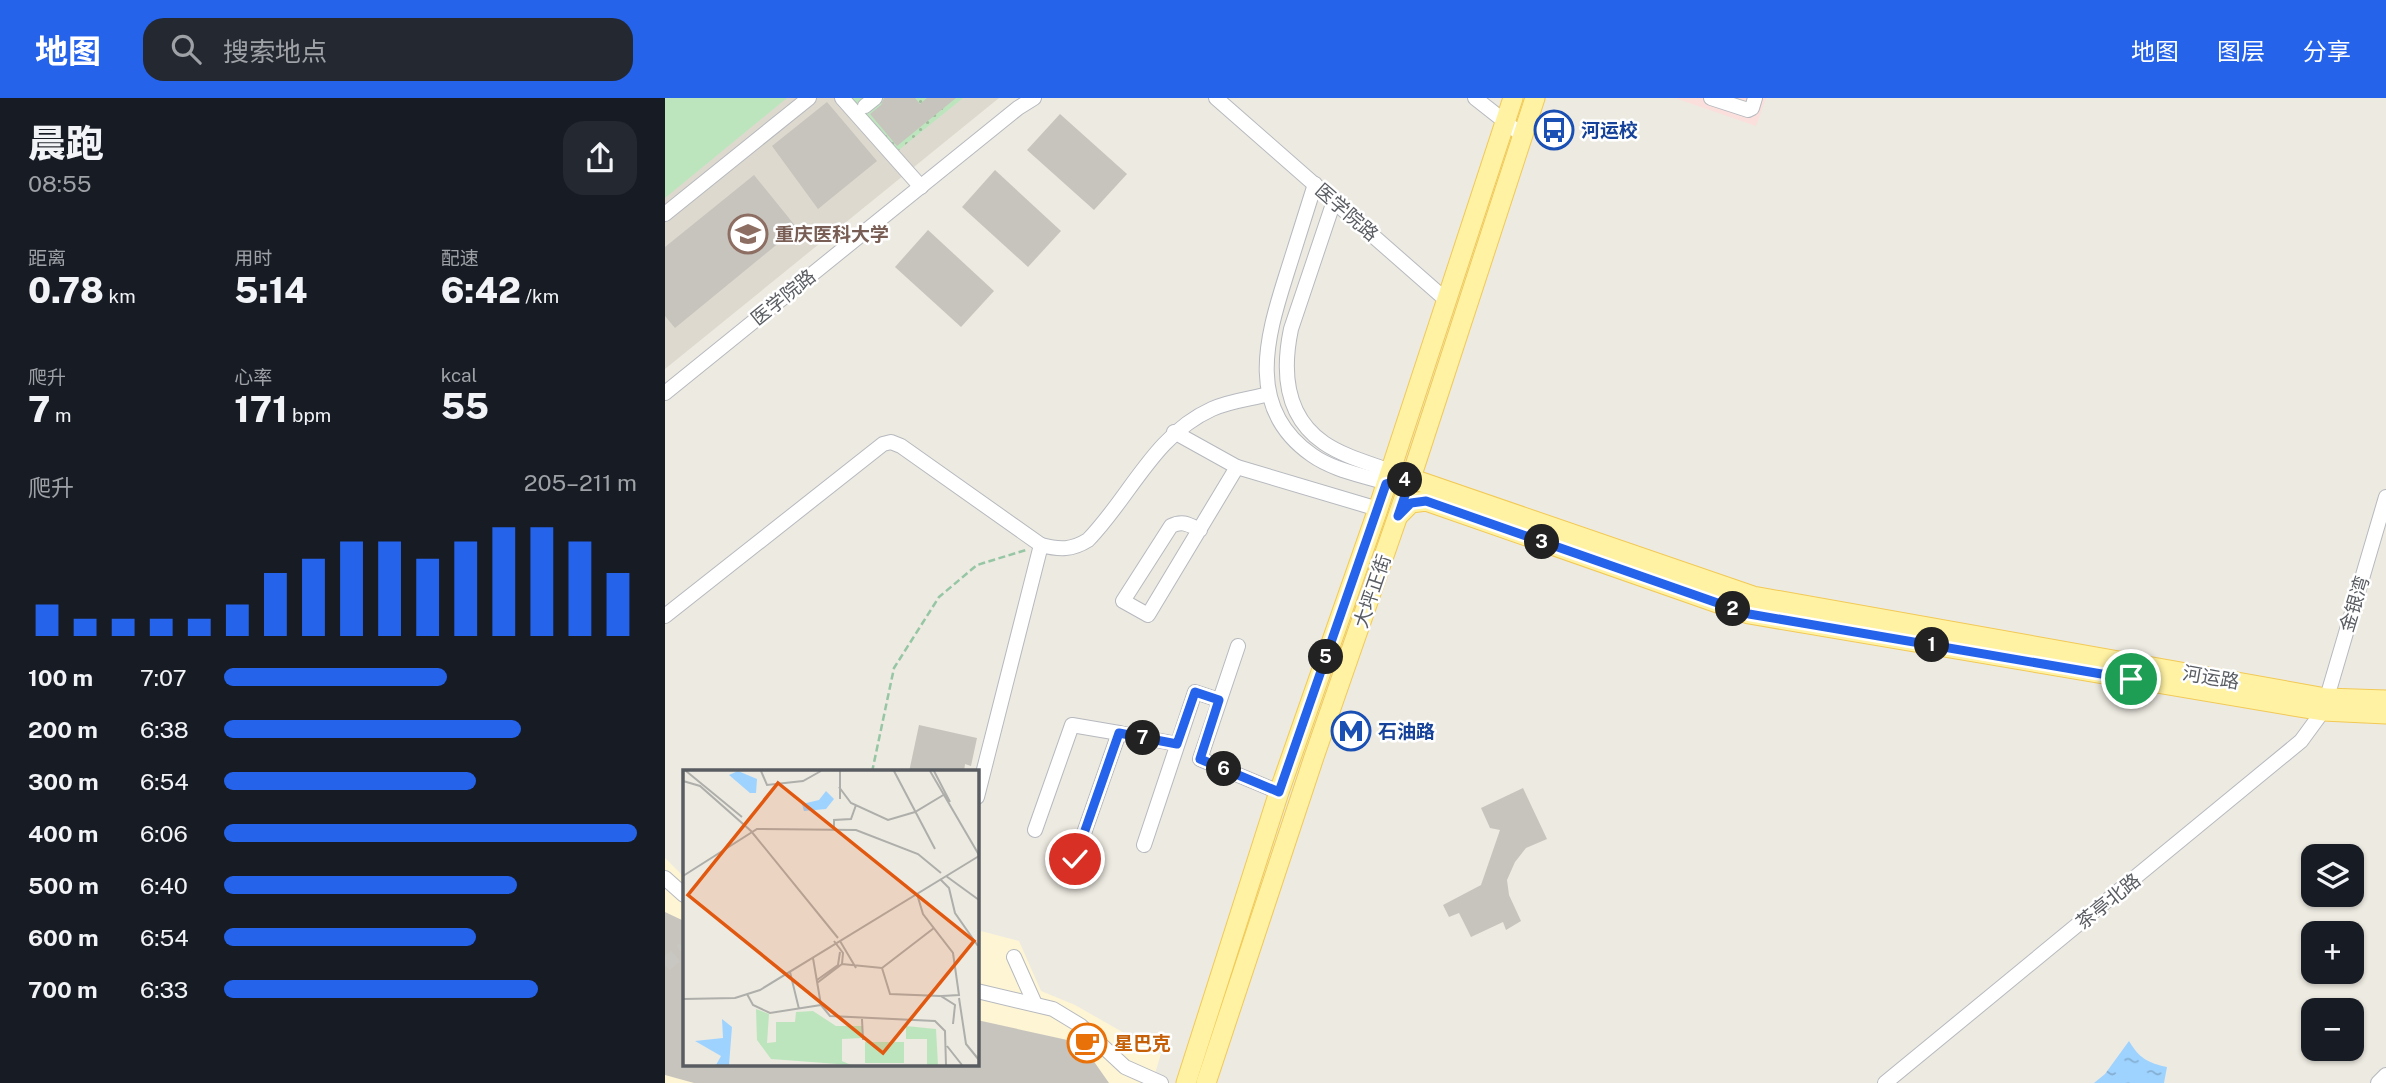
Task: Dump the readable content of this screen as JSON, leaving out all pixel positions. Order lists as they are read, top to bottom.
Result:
{
  "streets": {
    "main road": ["大坪正街", "河运路"],
    "street": ["医学院路", "金银湾", "茶亭北路"]
  },
  "crossings": [
    ["医学院路", "大坪正街"],
    ["大坪正街", "河运路"],
    ["金银湾", "河运路"],
    ["金银湾", "茶亭北路"],
    ["河运路", "茶亭北路"]
  ],
  "places": {
    "bus stop": ["河运校"],
    "school or university": ["重庆医科大学"],
    "metro station": ["石油路"],
    "cafe": ["星巴克"]
  },
  "page": {
    "header": "地图",
    "search": "搜索地点",
    "nav": ["地图", "图层", "分享"],
    "heading": ["晨跑", "08:55"],
    "stats": [
      ["距离", "0.78 km"],
      ["用时", "5:14"],
      ["配速", "6:42 /km"],
      ["爬升", "7 m"],
      ["心率", "171 bpm"],
      ["kcal", "55"]
    ],
    "chart": ["爬升", "205–211 m"],
    "pins": [
      "4",
      "3",
      "2",
      "1",
      "5",
      "7",
      "6"
    ],
    "list": [
      {
        "name": "100 m",
        "note": "7:07"
      },
      {
        "name": "200 m",
        "note": "6:38"
      },
      {
        "name": "300 m",
        "note": "6:54"
      },
      {
        "name": "400 m",
        "note": "6:06"
      },
      {
        "name": "500 m",
        "note": "6:40"
      },
      {
        "name": "600 m",
        "note": "6:54"
      },
      {
        "name": "700 m",
        "note": "6:33"
      }
    ],
    "map_buttons": ["+", "−"]
  }
}
